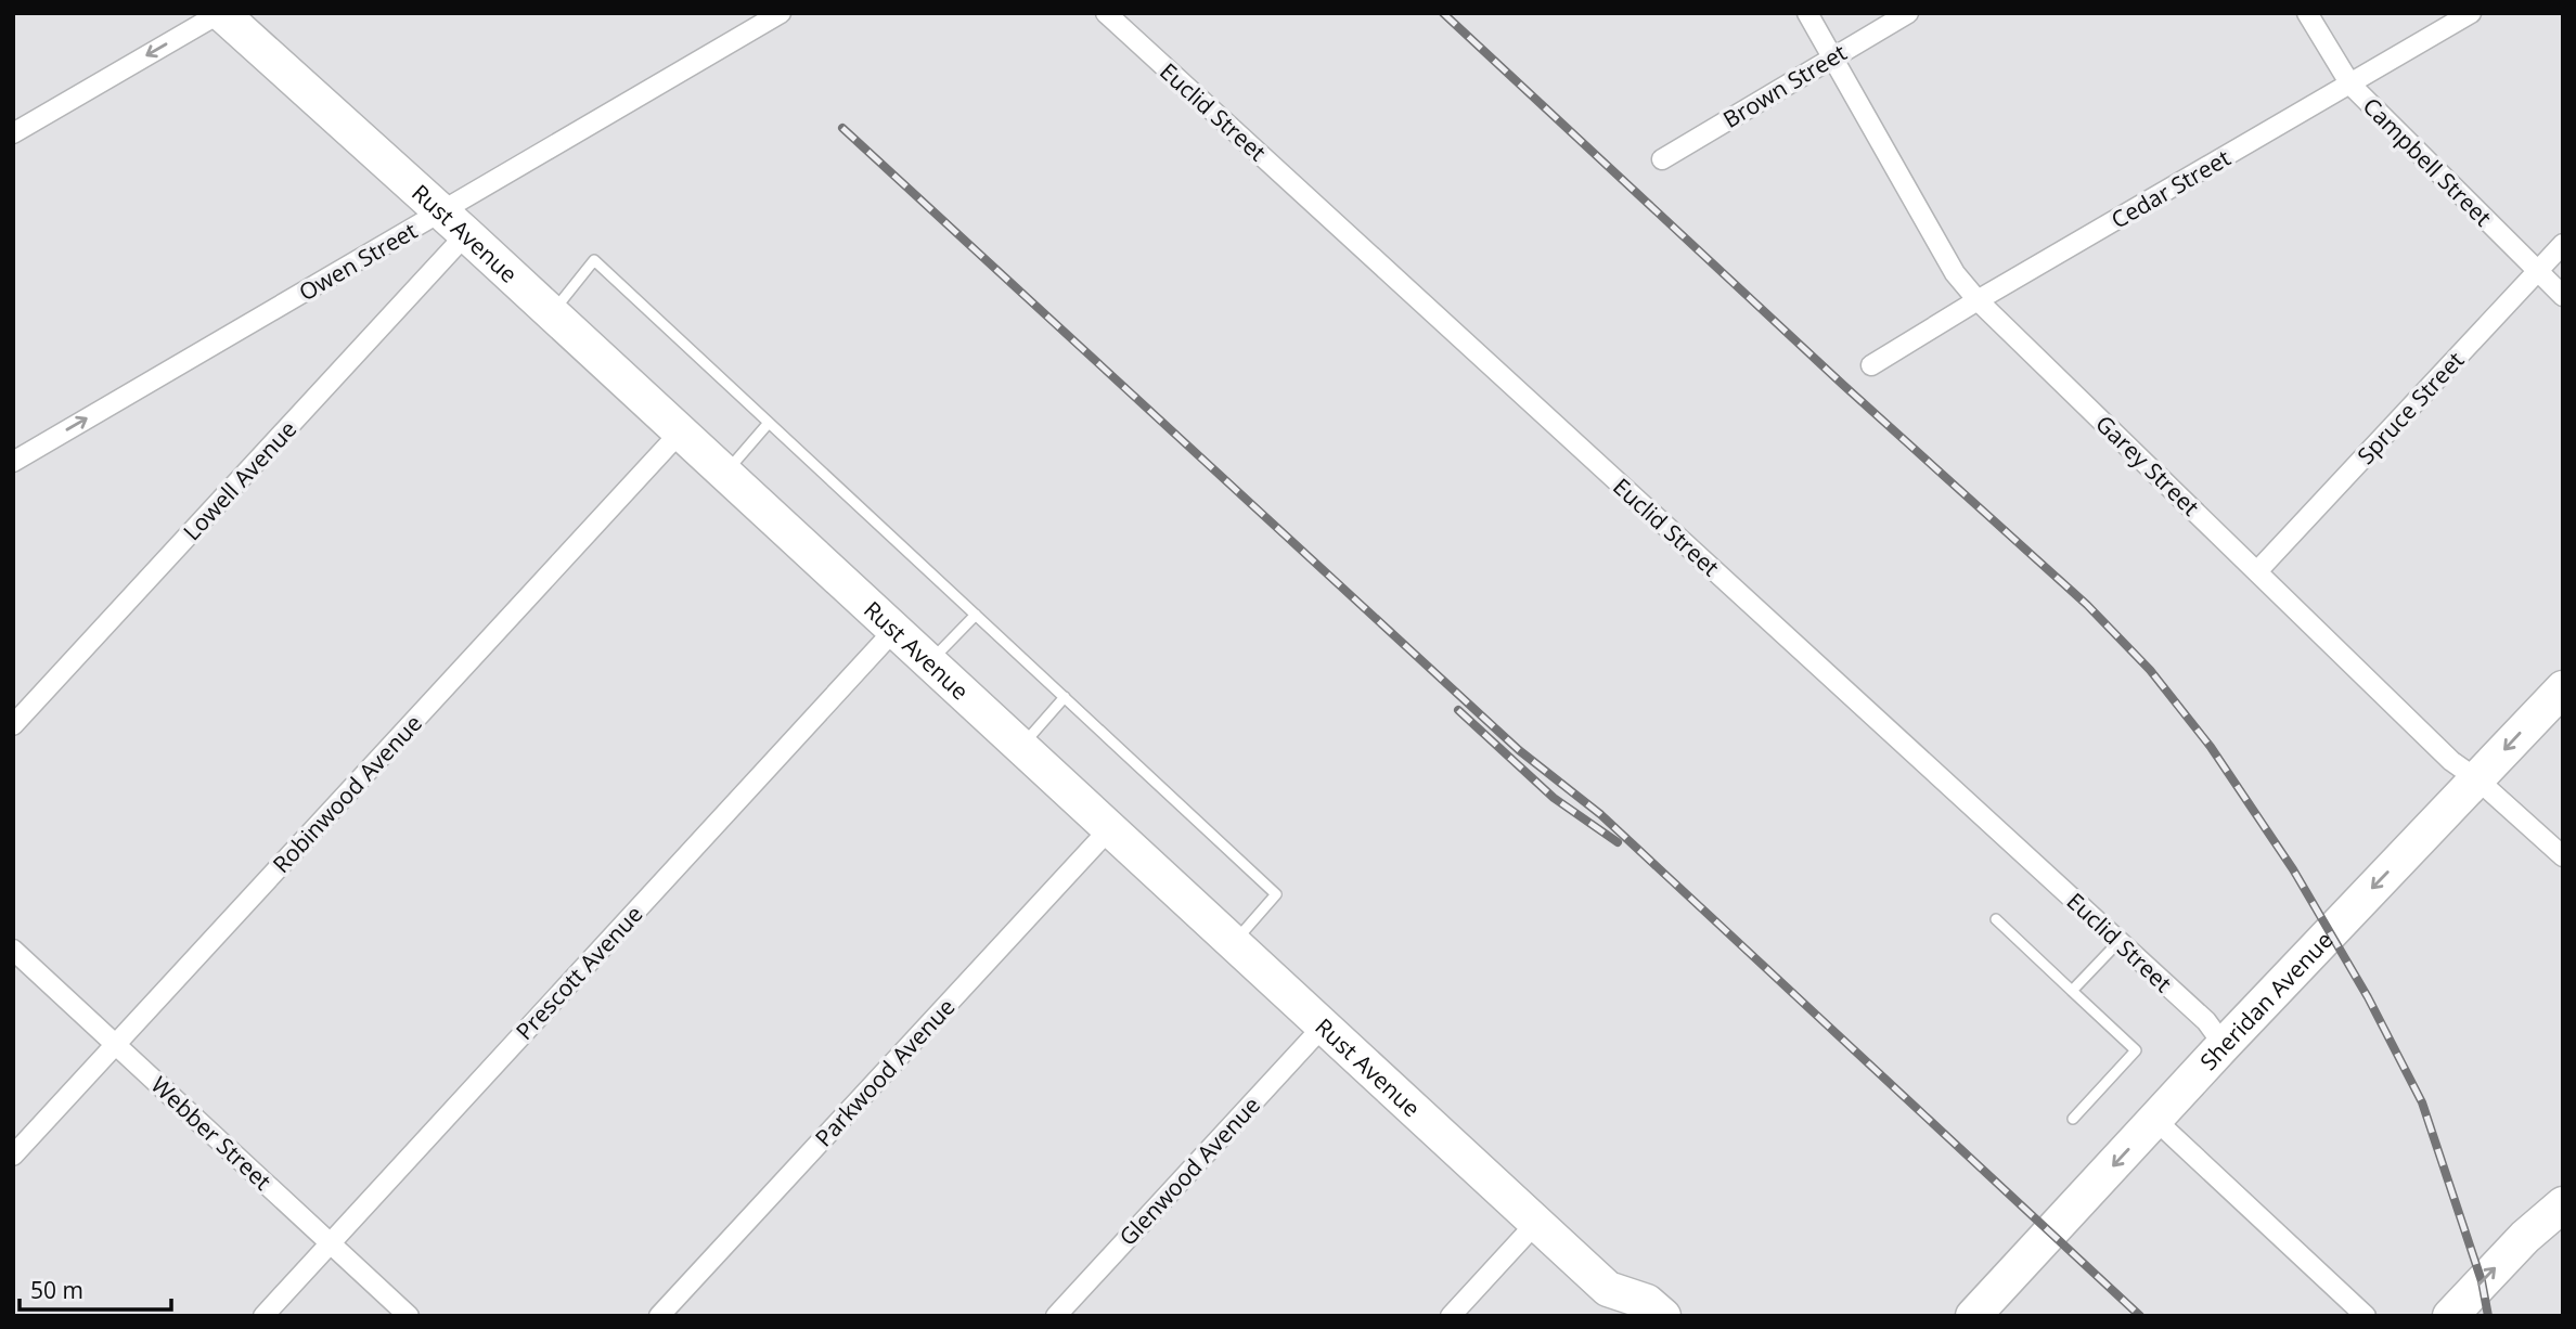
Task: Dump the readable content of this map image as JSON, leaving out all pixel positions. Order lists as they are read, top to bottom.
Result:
{
  "streets": {
    "highway": ["Rust Avenue", "Sheridan Avenue"],
    "street": [
      "Brown Street",
      "Euclid Street",
      "Campbell Street",
      "Cedar Street",
      "Owen Street",
      "Spruce Street",
      "Garey Street",
      "Lowell Avenue",
      "Robinwood Avenue",
      "Prescott Avenue",
      "Parkwood Avenue",
      "Webber Street",
      "Glenwood Avenue"
    ]
  },
  "crossings": [
    ["Brown Street", "Garey Street"],
    ["Euclid Street", "Sheridan Avenue"],
    ["Campbell Street", "Cedar Street"],
    ["Campbell Street", "Spruce Street"],
    ["Cedar Street", "Garey Street"],
    ["Rust Avenue", "Owen Street"],
    ["Rust Avenue", "Lowell Avenue"],
    ["Rust Avenue", "Robinwood Avenue"],
    ["Rust Avenue", "Prescott Avenue"],
    ["Rust Avenue", "Parkwood Avenue"],
    ["Rust Avenue", "Glenwood Avenue"],
    ["Owen Street", "Lowell Avenue"],
    ["Spruce Street", "Garey Street"],
    ["Garey Street", "Sheridan Avenue"],
    ["Robinwood Avenue", "Webber Street"],
    ["Prescott Avenue", "Webber Street"]
  ],
  "one_way": ["Owen Street", "Sheridan Avenue"],
  "scale_bar": "50 m"
}
